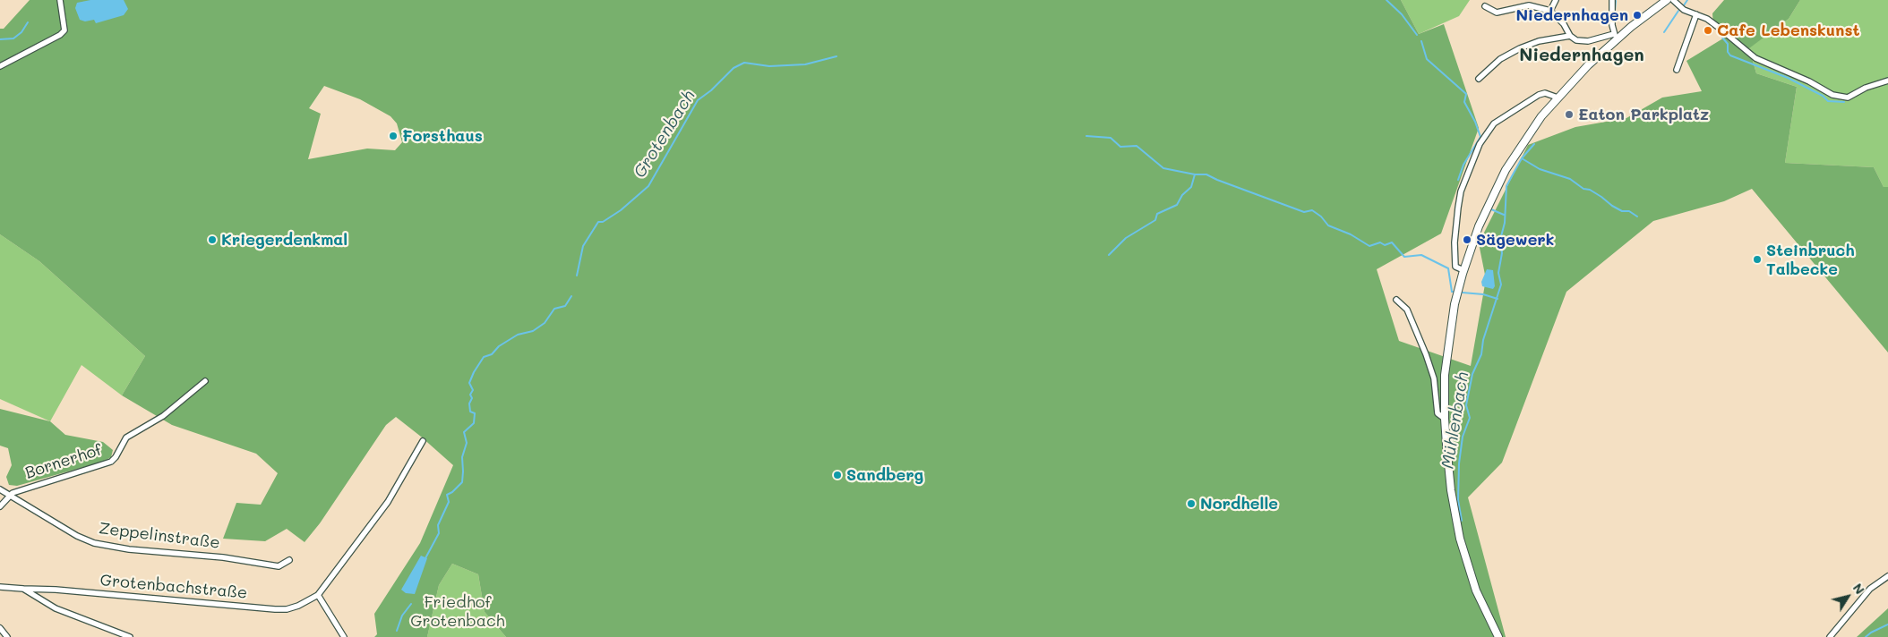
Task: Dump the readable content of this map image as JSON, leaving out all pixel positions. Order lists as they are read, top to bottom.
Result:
{
  "streets": {
    "street": ["Bornerhof", "Zeppelinstraße", "Grotenbachstraße"]
  },
  "crossings": [
    ["Bornerhof", "Zeppelinstraße"]
  ],
  "districts": ["Niedernhagen"],
  "water": ["Grotenbach", "Mühlenbach"],
  "parks": ["Friedhof Grotenbach"],
  "places": [
    "Niedernhagen",
    "Cafe Lebenskunst",
    "Eaton Parkplatz",
    "Forsthaus",
    "Kriegerdenkmal",
    "Sägewerk",
    "Steinbruch Talbecke",
    "Sandberg",
    "Nordhelle"
  ],
  "north": "top right"
}
